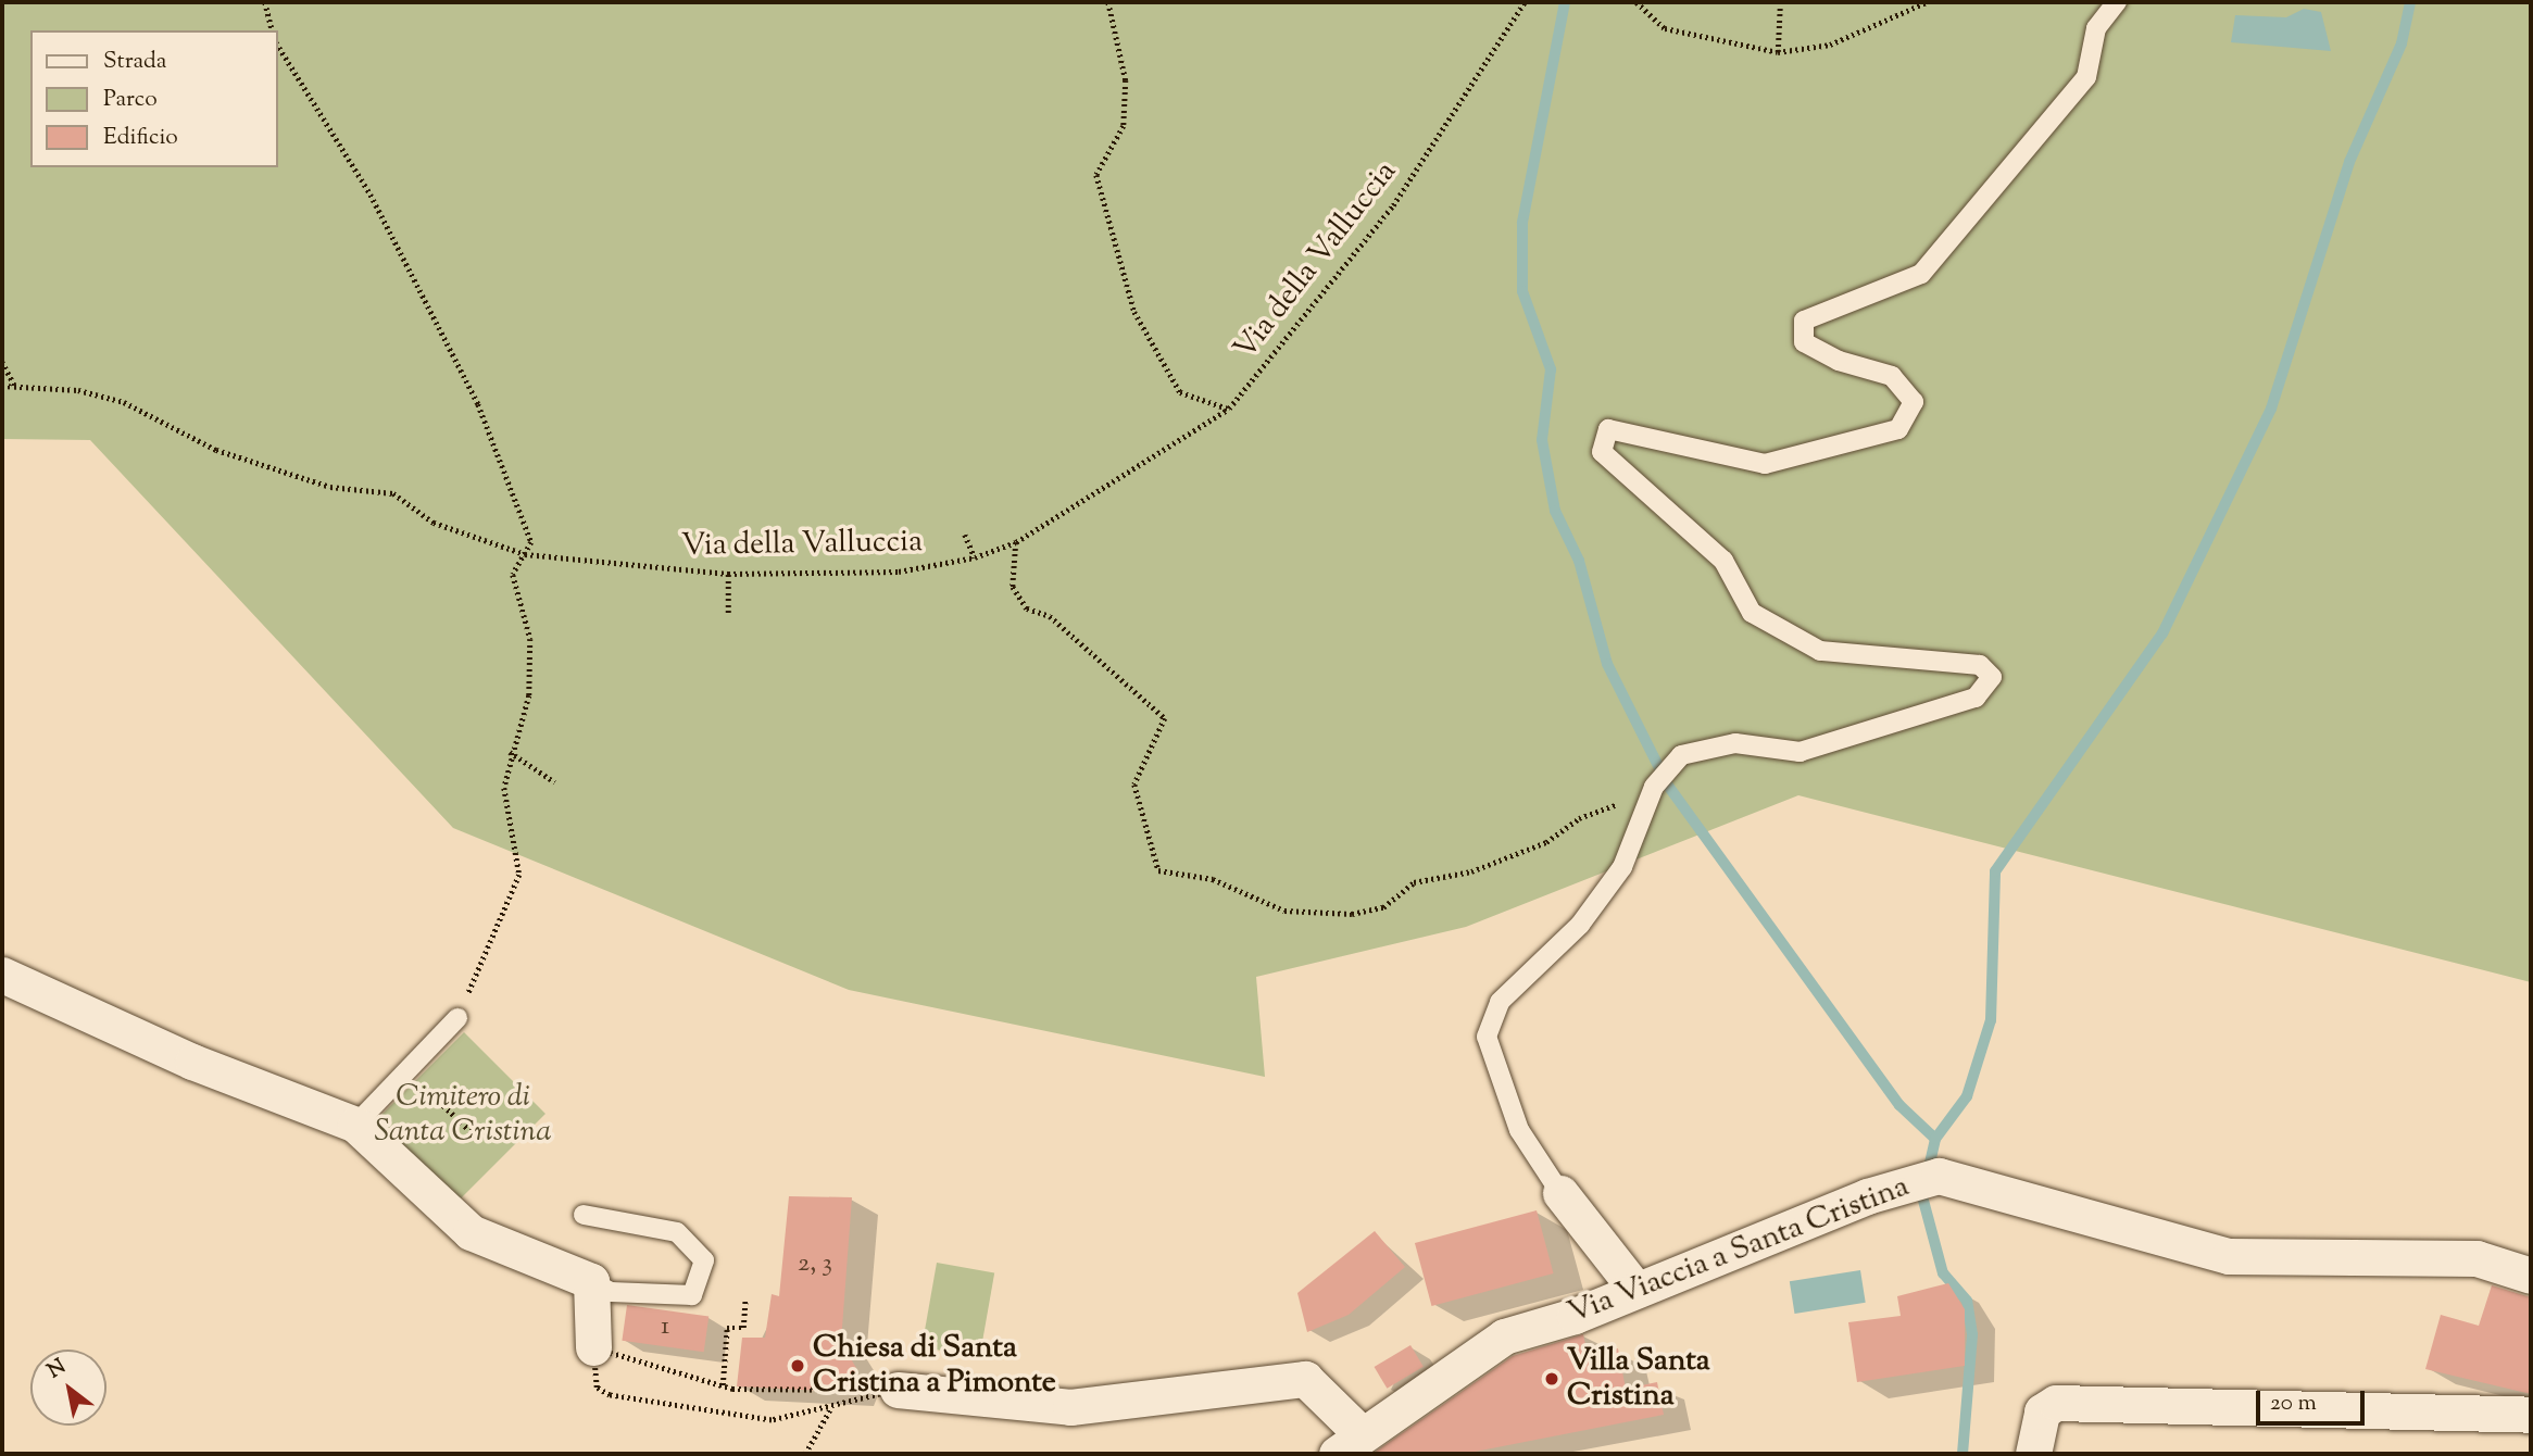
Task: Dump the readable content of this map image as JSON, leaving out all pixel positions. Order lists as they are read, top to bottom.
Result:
{
  "streets": {
    "street": ["Via Viaccia a Santa Cristina"],
    "path": ["Via della Valluccia"]
  },
  "parks": ["Cimitero di Santa Cristina"],
  "places": ["Chiesa di Santa Cristina a Pimonte", "Villa Santa Cristina"],
  "house_numbers": ["2, 3", "1"],
  "legend": ["Strada", "Parco", "Edificio"],
  "scale_bar": "20 m",
  "north": "top left"
}
